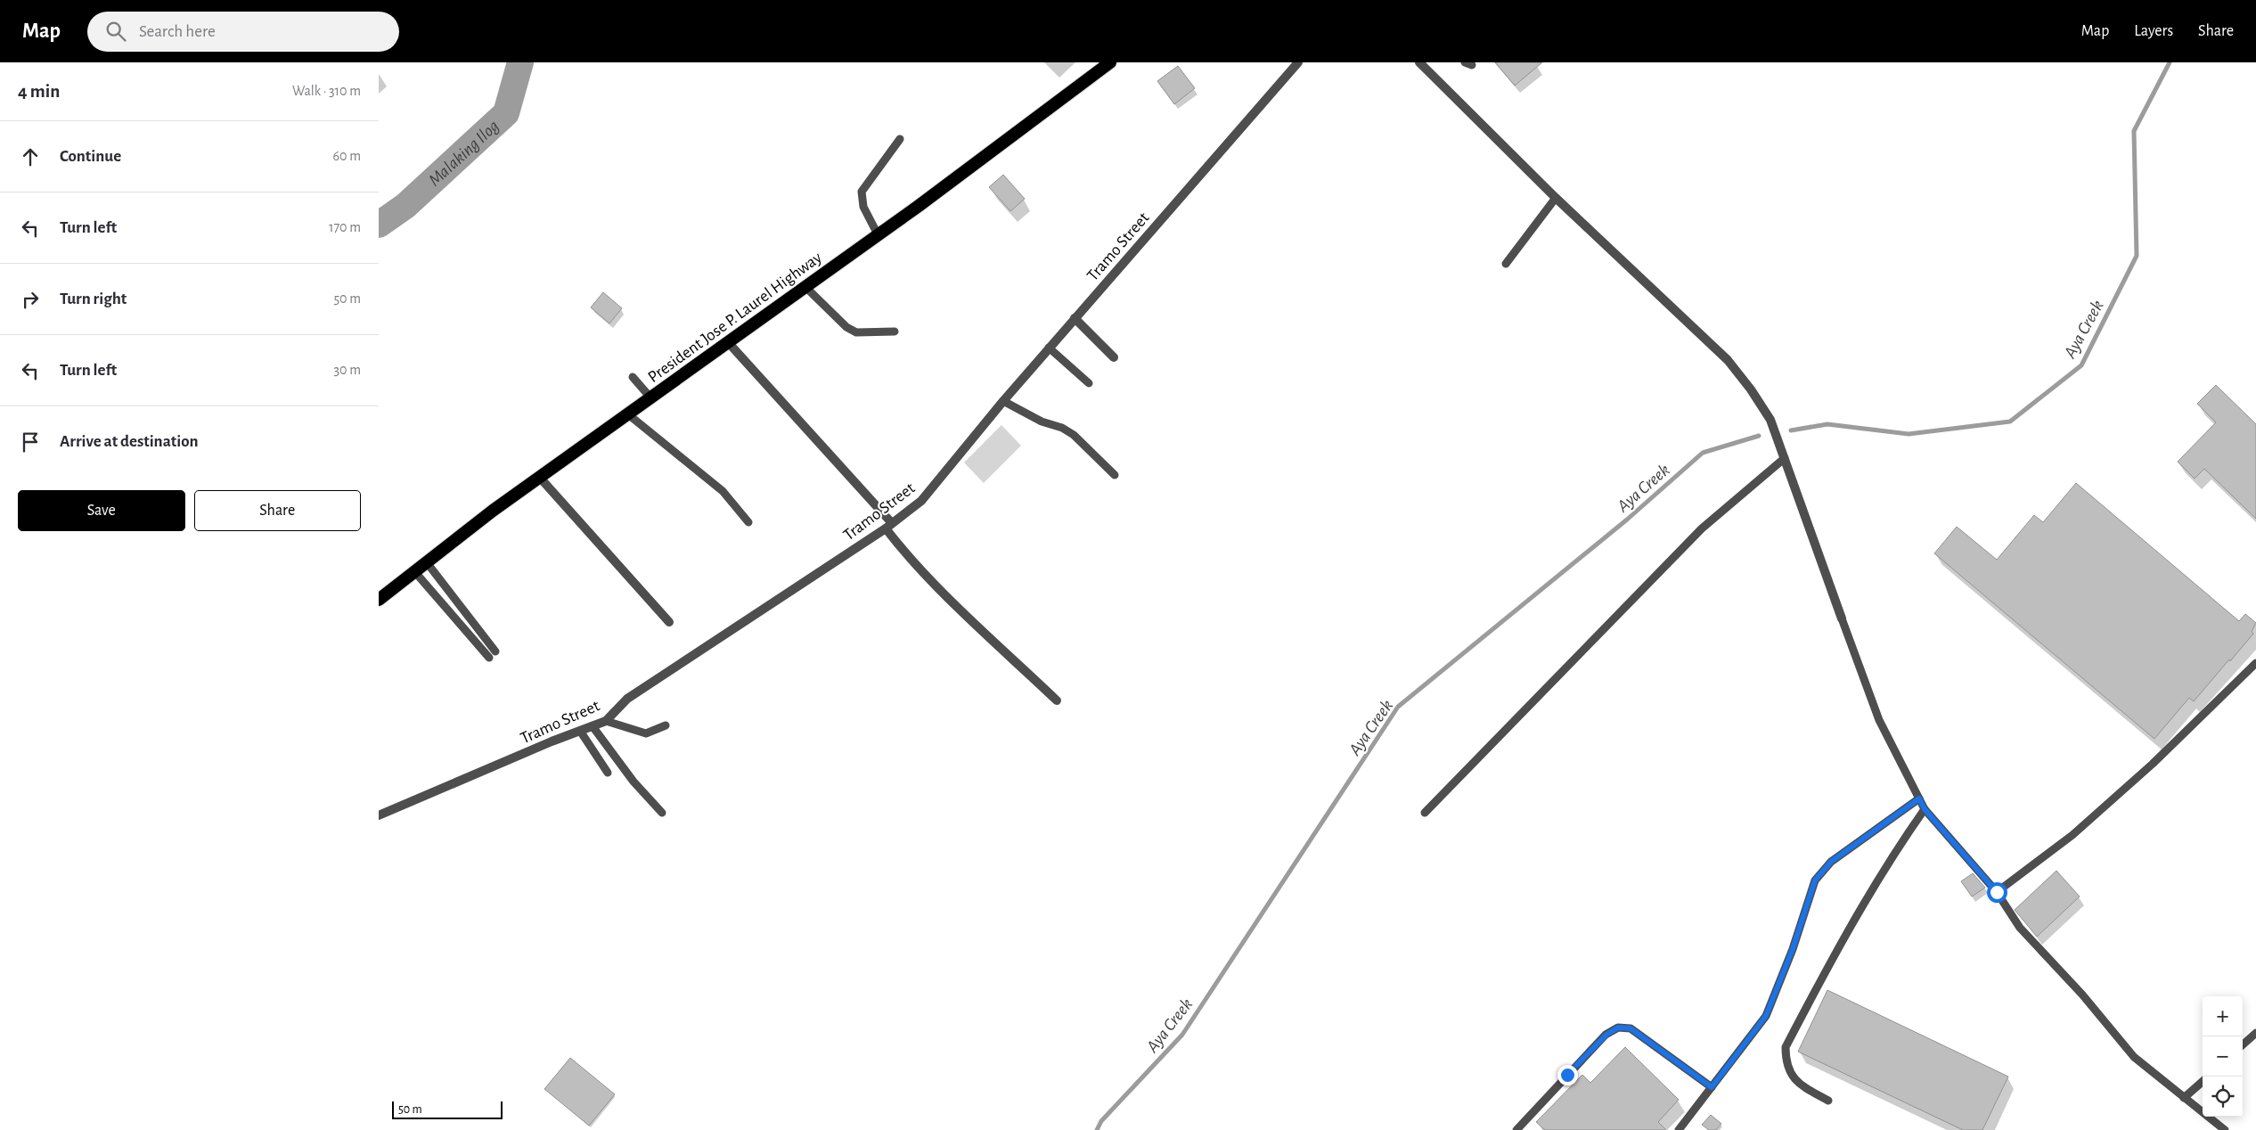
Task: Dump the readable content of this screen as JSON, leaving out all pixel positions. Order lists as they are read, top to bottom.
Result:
{
  "streets": {
    "highway": ["President Jose P. Laurel Highway"],
    "street": ["Tramo Street"]
  },
  "water": ["Malaking Ilog", "Aya Creek"],
  "scale_bar": "50 m",
  "page": {
    "header": "Map",
    "search": "Search here",
    "nav": ["Map", "Layers", "Share"],
    "heading": ["4 min", "Walk · 310 m"],
    "list": [
      ["Continue", "60 m"],
      ["Turn left", "170 m"],
      ["Turn right", "50 m"],
      ["Turn left", "30 m"],
      "Arrive at destination"
    ],
    "buttons": ["Save", "Share"],
    "map_buttons": ["+", "−"],
    "scale": "50 m"
  }
}
